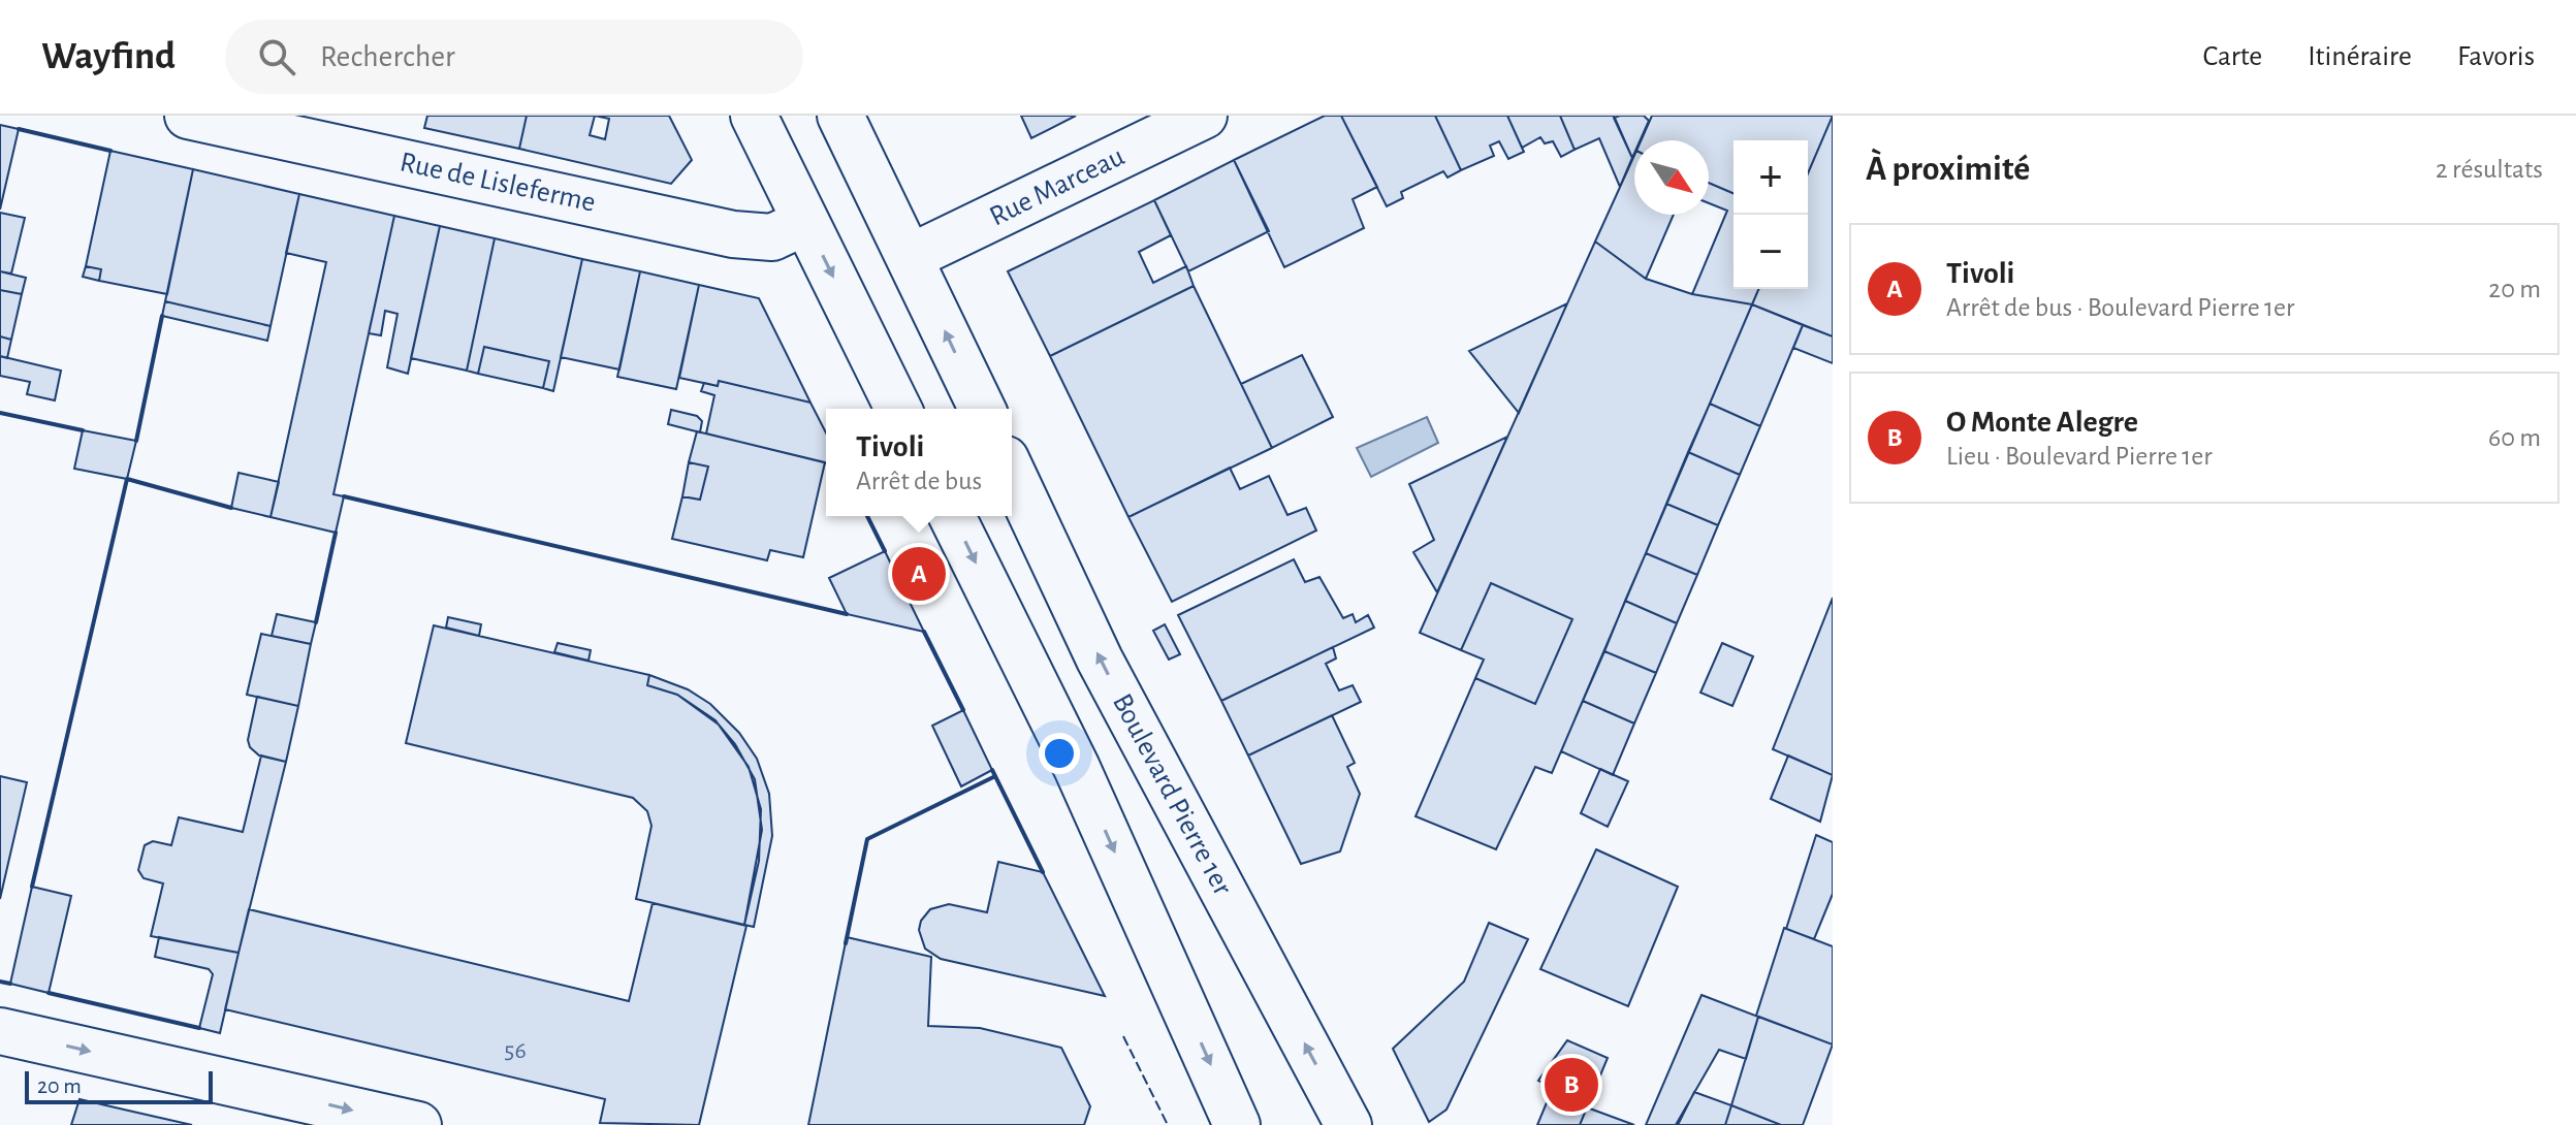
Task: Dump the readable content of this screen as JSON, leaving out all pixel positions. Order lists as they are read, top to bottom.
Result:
{
  "streets": {
    "main road": ["Rue de Lisleferme", "Rue Marceau", "Boulevard Pierre 1er"]
  },
  "house_numbers": ["56"],
  "scale_bar": "20 m",
  "north": "bottom right",
  "page": {
    "header": "Wayfind",
    "search": "Rechercher",
    "nav": ["Carte", "Itinéraire", "Favoris"],
    "heading": ["À proximité", "2 résultats"],
    "map_buttons": ["+", "−"],
    "list": [
      {
        "mark": "A",
        "name": "Tivoli",
        "note": "Arrêt de bus · Boulevard Pierre 1er",
        "value": "20 m"
      },
      {
        "mark": "B",
        "name": "O Monte Alegre",
        "note": "Lieu · Boulevard Pierre 1er",
        "value": "60 m"
      }
    ],
    "popup": ["Tivoli", "Arrêt de bus"],
    "pins": ["A", "B"],
    "scale": "20 m"
  }
}
